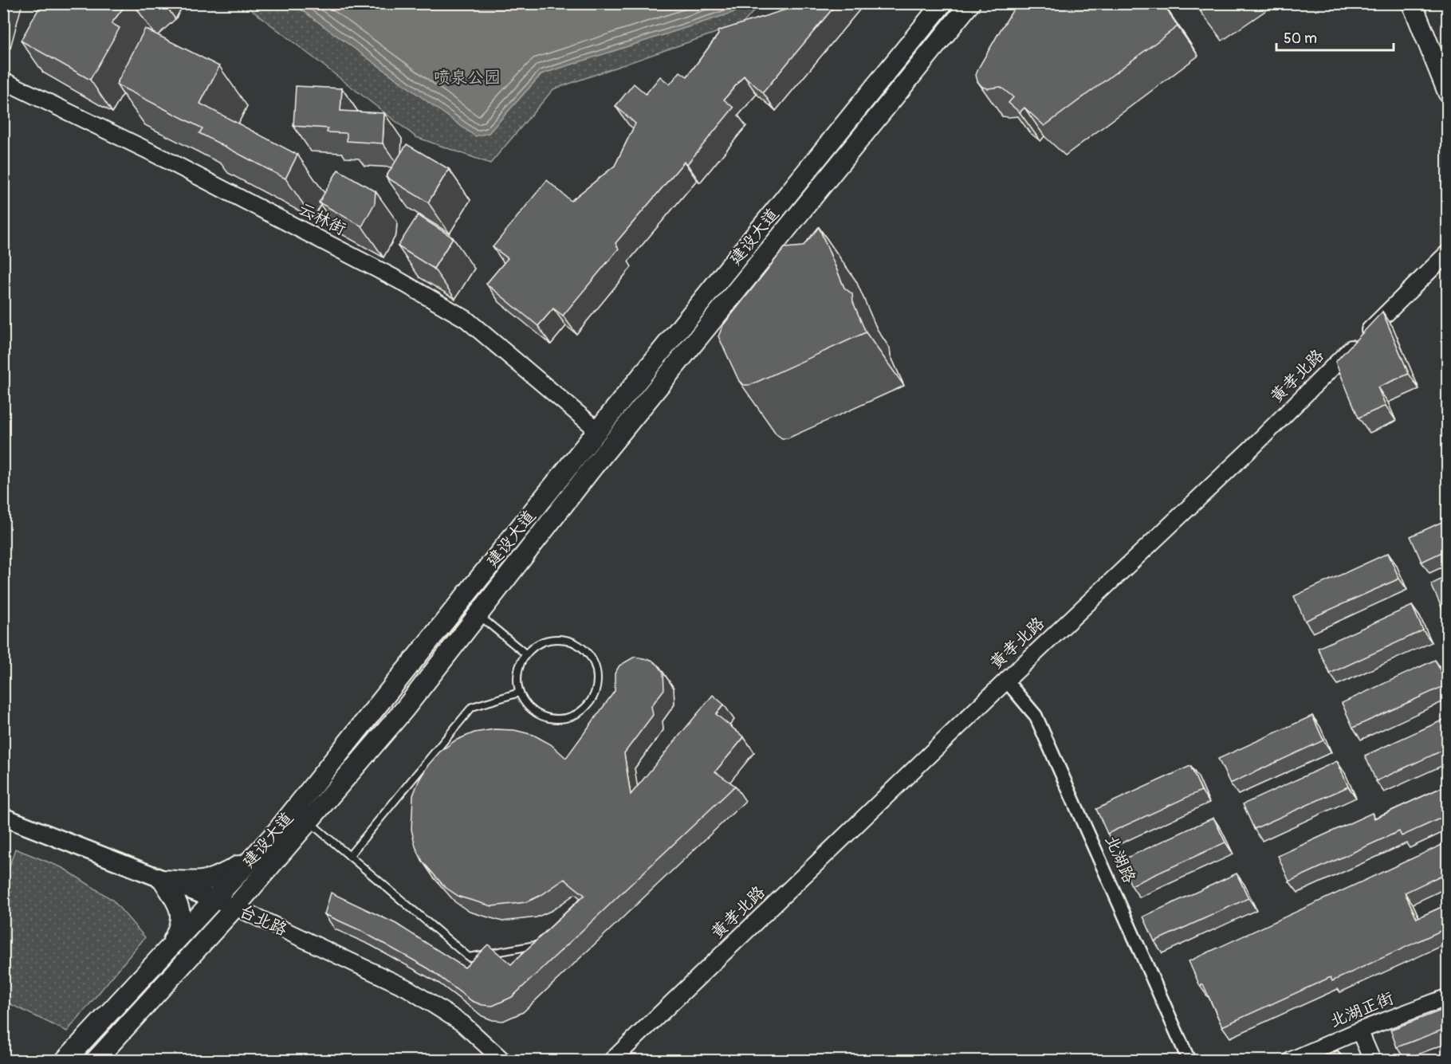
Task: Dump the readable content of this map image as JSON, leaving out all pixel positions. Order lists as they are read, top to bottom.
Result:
{
  "streets": {
    "main road": ["建设大道", "台北路"],
    "street": [
      "云林街",
      "黄孝北路",
      "北湖路",
      "北湖正街"
    ]
  },
  "crossings": [
    ["云林街", "建设大道"],
    ["建设大道", "台北路"],
    ["黄孝北路", "北湖路"]
  ],
  "parks": ["喷泉公园"],
  "scale_bar": "50 m"
}
